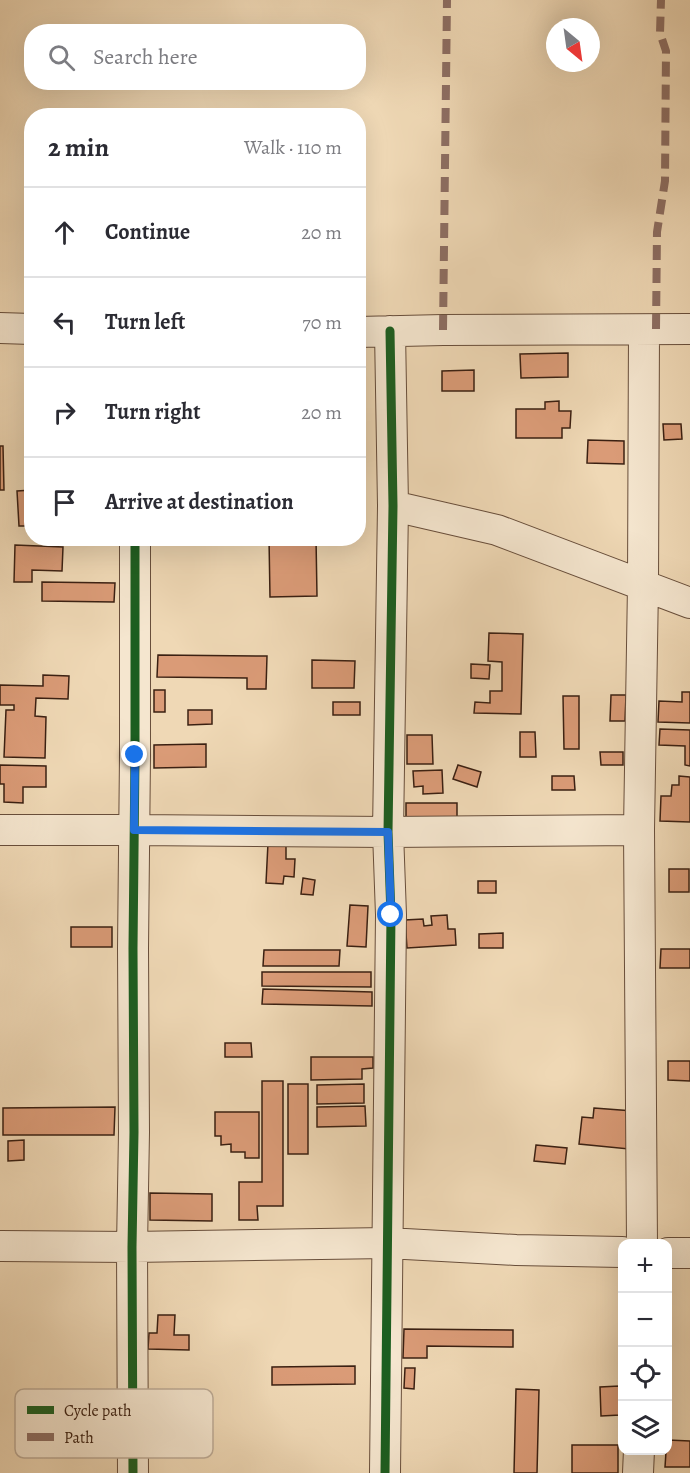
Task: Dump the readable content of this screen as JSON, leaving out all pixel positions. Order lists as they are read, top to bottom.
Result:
{
  "legend": ["Cycle path", "Path"],
  "north": "bottom right",
  "page": {
    "search": "Search here",
    "heading": ["2 min", "Walk · 110 m"],
    "list": [
      ["Continue", "20 m"],
      ["Turn left", "70 m"],
      ["Turn right", "20 m"],
      "Arrive at destination"
    ],
    "map_buttons": ["+", "−"]
  }
}
